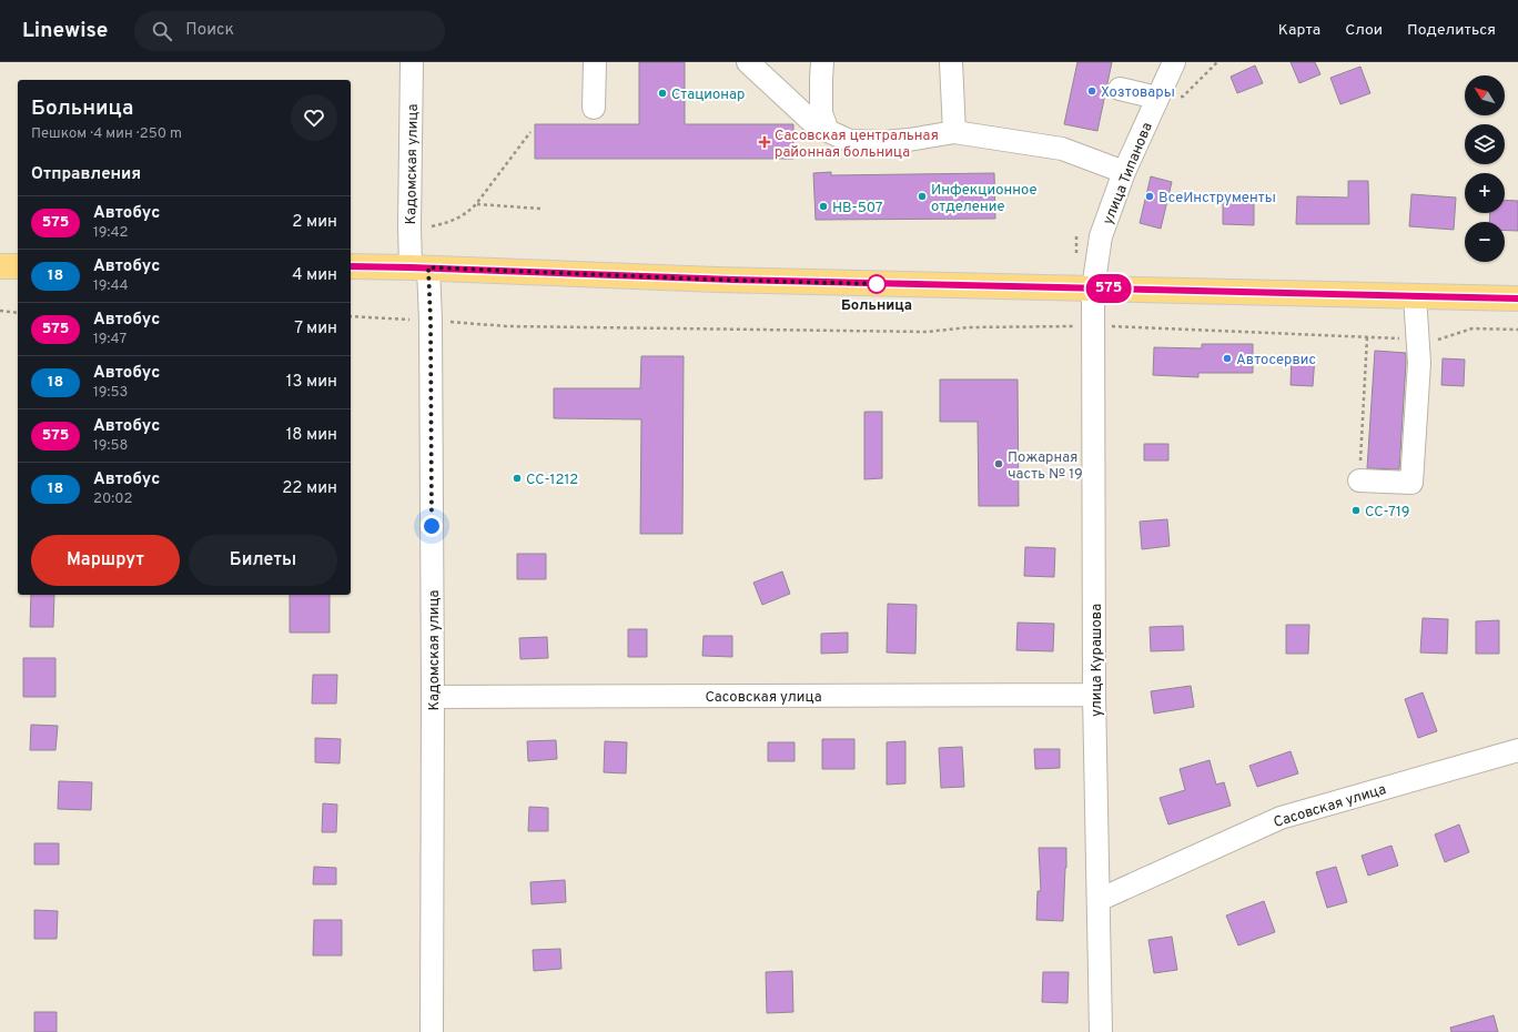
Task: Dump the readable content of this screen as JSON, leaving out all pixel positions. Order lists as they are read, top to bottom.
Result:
{
  "streets": {
    "street": [
      "Кадомская улица",
      "улица Типанова",
      "улица Курашова",
      "Сасовская улица"
    ]
  },
  "crossings": [
    ["Кадомская улица", "Сасовская улица"],
    ["улица Типанова", "улица Курашова"],
    ["улица Курашова", "Сасовская улица"]
  ],
  "places": {
    "other": [
      "Хозтовары",
      "Стационар",
      "Инфекционное отделение",
      "ВсеИнструменты",
      "НВ-507",
      "Больница",
      "Автосервис",
      "Пожарная часть № 19",
      "СС-1212",
      "СС-719"
    ],
    "health": ["Сасовская центральная районная больница"]
  },
  "lines": ["bus line 575"],
  "north": "top left",
  "page": {
    "header": "Linewise",
    "search": "Поиск",
    "nav": ["Карта", "Слои", "Поделиться"],
    "on_map": "575",
    "map_buttons": ["+", "−"],
    "heading": [
      ["Больница", "Пешком · 4 мин · 250 m"],
      "Отправления"
    ],
    "list": [
      {
        "mark": "575",
        "name": "Автобус",
        "note": "19:42",
        "value": "2 мин"
      },
      {
        "mark": "18",
        "name": "Автобус",
        "note": "19:44",
        "value": "4 мин"
      },
      {
        "mark": "575",
        "name": "Автобус",
        "note": "19:47",
        "value": "7 мин"
      },
      {
        "mark": "18",
        "name": "Автобус",
        "note": "19:53",
        "value": "13 мин"
      },
      {
        "mark": "575",
        "name": "Автобус",
        "note": "19:58",
        "value": "18 мин"
      },
      {
        "mark": "18",
        "name": "Автобус",
        "note": "20:02",
        "value": "22 мин"
      }
    ],
    "buttons": ["Маршрут", "Билеты"]
  }
}
